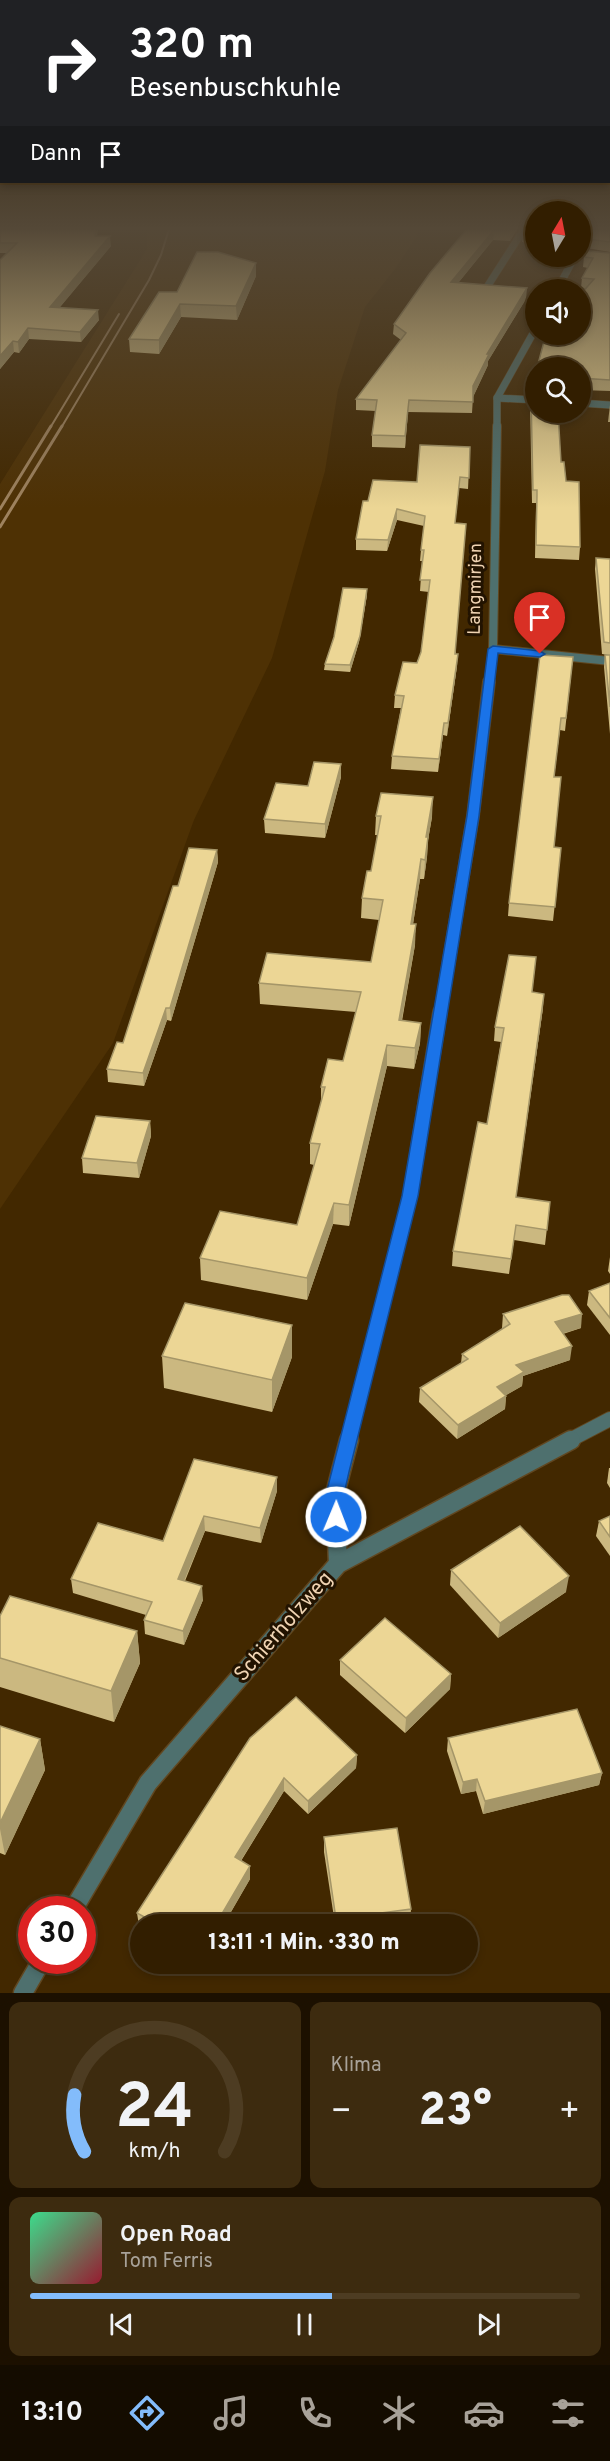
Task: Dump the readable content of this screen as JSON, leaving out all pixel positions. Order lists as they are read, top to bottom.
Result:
{
  "streets": {
    "street": ["Langmirjen", "Schierholzweg"]
  },
  "crossings": [
    ["Langmirjen", "Schierholzweg"]
  ],
  "north": "top",
  "page": {
    "turn": ["320 m", "Besenbuschkuhle"],
    "then": "Dann",
    "limit": "30",
    "trip": "13:11 · 1 Min. · 330 m",
    "tile": "Klima",
    "heat": ["−", "23°", "+"],
    "song": ["Open Road", "Tom Ferris"],
    "tabs": "13:10",
    "gauge": ["24", "km/h"]
  }
}
